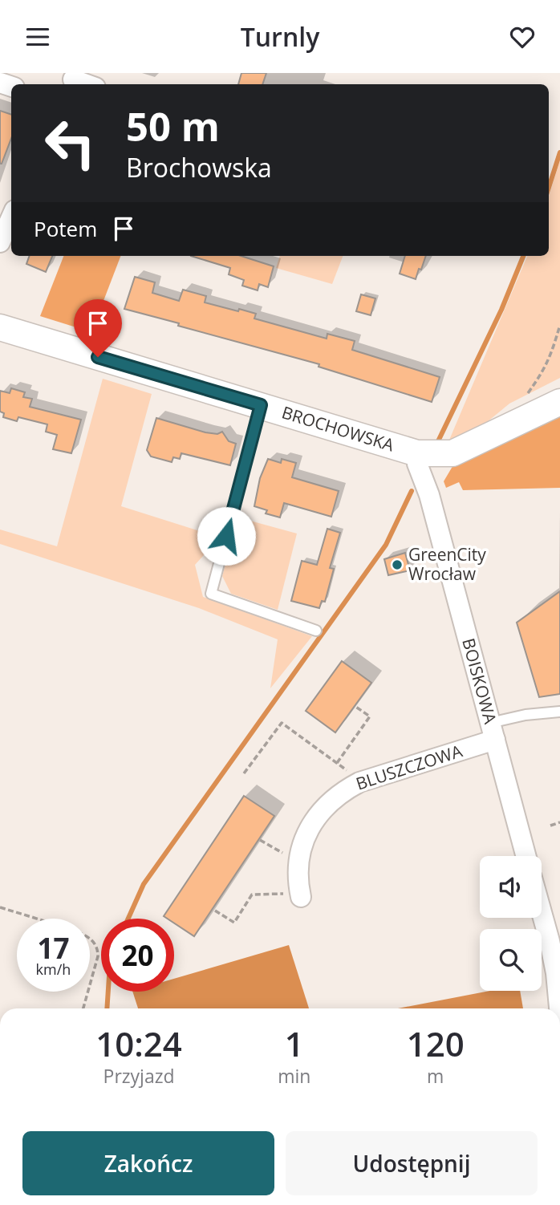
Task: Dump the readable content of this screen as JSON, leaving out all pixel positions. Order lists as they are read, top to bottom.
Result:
{
  "streets": {
    "street": ["BROCHOWSKA", "BOISKOWA", "BLUSZCZOWA"]
  },
  "crossings": [
    ["BROCHOWSKA", "BOISKOWA"],
    ["BOISKOWA", "BLUSZCZOWA"]
  ],
  "places": ["GreenCity Wrocław"],
  "page": {
    "header": "Turnly",
    "turn": ["50 m", "Brochowska"],
    "then": "Potem",
    "speed": "17 km/h",
    "limit": "20",
    "eta": [
      "10:24",
      "Przyjazd",
      "1",
      "min",
      "120",
      "m"
    ],
    "buttons": ["Zakończ", "Udostępnij"]
  }
}
